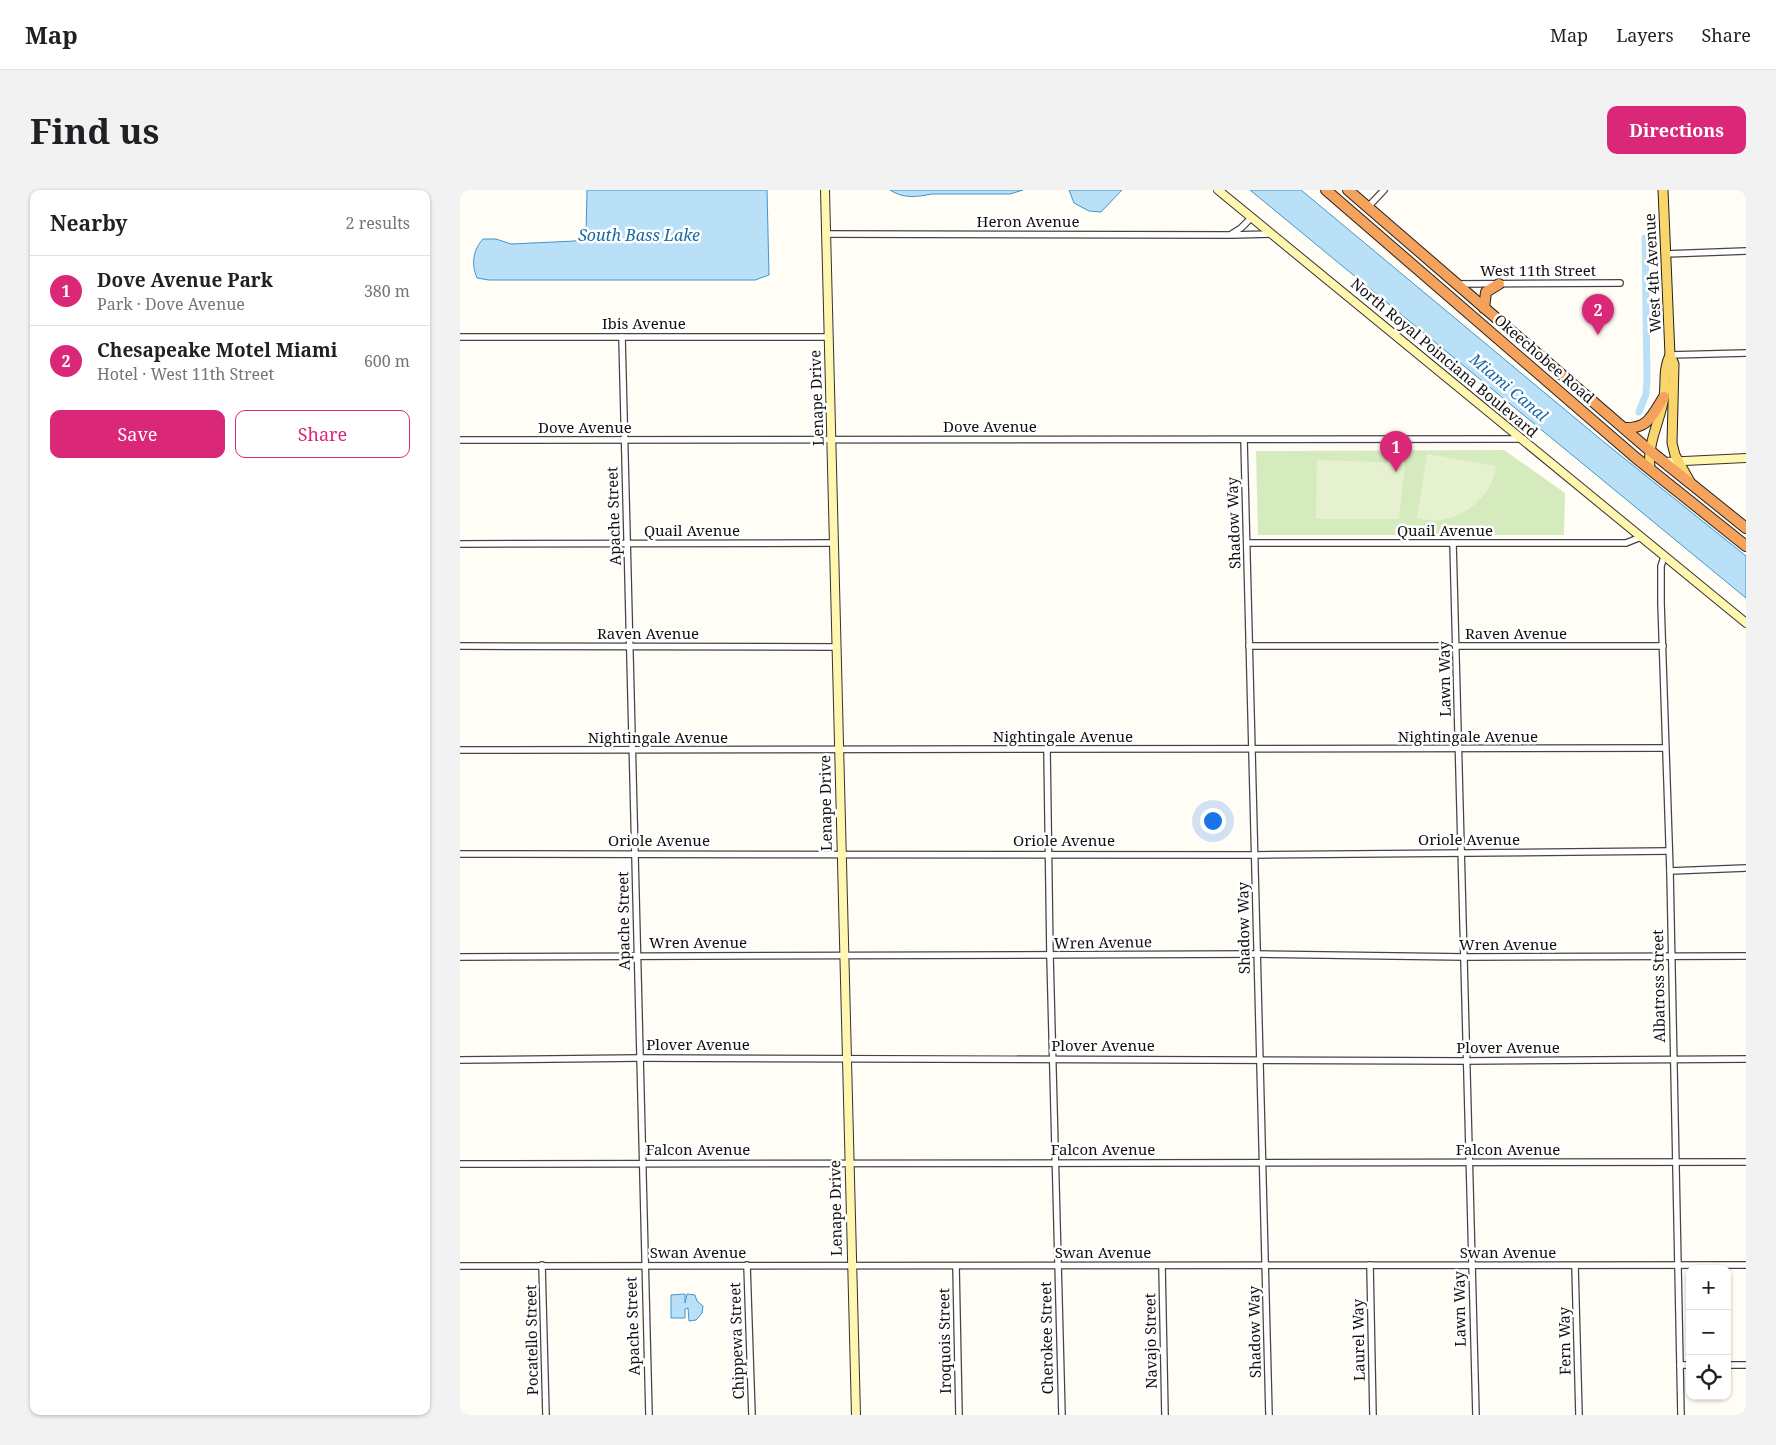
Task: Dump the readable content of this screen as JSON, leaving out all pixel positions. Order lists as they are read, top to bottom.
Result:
{
  "streets": {
    "highway": ["Okeechobee Road"],
    "main road": ["West 4th Avenue"],
    "street": [
      "Heron Avenue",
      "West 11th Street",
      "Ibis Avenue",
      "North Royal Poinciana Boulevard",
      "Lenape Drive",
      "Dove Avenue",
      "Apache Street",
      "Shadow Way",
      "Quail Avenue",
      "Raven Avenue",
      "Lawn Way",
      "Nightingale Avenue",
      "Oriole Avenue",
      "Wren Avenue",
      "Albatross Street",
      "Plover Avenue",
      "Falcon Avenue",
      "Swan Avenue",
      "Cherokee Street",
      "Pocatello Street",
      "Laurel Way",
      "Chippewa Street",
      "Iroquois Street",
      "Navajo Street",
      "Fern Way"
    ]
  },
  "crossings": [
    ["Heron Avenue", "North Royal Poinciana Boulevard"],
    ["Heron Avenue", "Lenape Drive"],
    ["West 11th Street", "Okeechobee Road"],
    ["West 4th Avenue", "Okeechobee Road"],
    ["Ibis Avenue", "Lenape Drive"],
    ["Ibis Avenue", "Apache Street"],
    ["North Royal Poinciana Boulevard", "Dove Avenue"],
    ["North Royal Poinciana Boulevard", "Quail Avenue"],
    ["North Royal Poinciana Boulevard", "Albatross Street"],
    ["Lenape Drive", "Dove Avenue"],
    ["Lenape Drive", "Quail Avenue"],
    ["Lenape Drive", "Raven Avenue"],
    ["Lenape Drive", "Nightingale Avenue"],
    ["Lenape Drive", "Oriole Avenue"],
    ["Lenape Drive", "Wren Avenue"],
    ["Lenape Drive", "Plover Avenue"],
    ["Lenape Drive", "Falcon Avenue"],
    ["Lenape Drive", "Swan Avenue"],
    ["Dove Avenue", "Apache Street"],
    ["Dove Avenue", "Shadow Way"],
    ["Apache Street", "Quail Avenue"],
    ["Apache Street", "Raven Avenue"],
    ["Apache Street", "Nightingale Avenue"],
    ["Apache Street", "Oriole Avenue"],
    ["Apache Street", "Wren Avenue"],
    ["Apache Street", "Plover Avenue"],
    ["Apache Street", "Falcon Avenue"],
    ["Apache Street", "Swan Avenue"],
    ["Shadow Way", "Quail Avenue"],
    ["Shadow Way", "Raven Avenue"],
    ["Shadow Way", "Nightingale Avenue"],
    ["Shadow Way", "Oriole Avenue"],
    ["Shadow Way", "Wren Avenue"],
    ["Shadow Way", "Plover Avenue"],
    ["Shadow Way", "Falcon Avenue"],
    ["Shadow Way", "Swan Avenue"],
    ["Quail Avenue", "Lawn Way"],
    ["Raven Avenue", "Lawn Way"],
    ["Raven Avenue", "Albatross Street"],
    ["Lawn Way", "Nightingale Avenue"],
    ["Lawn Way", "Oriole Avenue"],
    ["Lawn Way", "Wren Avenue"],
    ["Lawn Way", "Plover Avenue"],
    ["Lawn Way", "Falcon Avenue"],
    ["Lawn Way", "Swan Avenue"],
    ["Nightingale Avenue", "Albatross Street"],
    ["Nightingale Avenue", "Cherokee Street"],
    ["Oriole Avenue", "Albatross Street"],
    ["Oriole Avenue", "Cherokee Street"],
    ["Wren Avenue", "Albatross Street"],
    ["Wren Avenue", "Cherokee Street"],
    ["Albatross Street", "Plover Avenue"],
    ["Albatross Street", "Falcon Avenue"],
    ["Albatross Street", "Swan Avenue"],
    ["Plover Avenue", "Cherokee Street"],
    ["Falcon Avenue", "Cherokee Street"],
    ["Swan Avenue", "Cherokee Street"],
    ["Swan Avenue", "Pocatello Street"],
    ["Swan Avenue", "Laurel Way"],
    ["Swan Avenue", "Chippewa Street"],
    ["Swan Avenue", "Iroquois Street"],
    ["Swan Avenue", "Navajo Street"],
    ["Swan Avenue", "Fern Way"]
  ],
  "water": ["South Bass Lake", "Miami Canal"],
  "page": {
    "header": "Map",
    "nav": ["Map", "Layers", "Share"],
    "buttons": [
      "Directions",
      ["Save", "Share"]
    ],
    "title": "Find us",
    "heading": ["Nearby", "2 results"],
    "list": [
      {
        "mark": "1",
        "name": "Dove Avenue Park",
        "note": "Park · Dove Avenue",
        "value": "380 m"
      },
      {
        "mark": "2",
        "name": "Chesapeake Motel Miami",
        "note": "Hotel · West 11th Street",
        "value": "600 m"
      }
    ],
    "pins": ["2", "1"],
    "map_buttons": ["+", "−"]
  }
}
